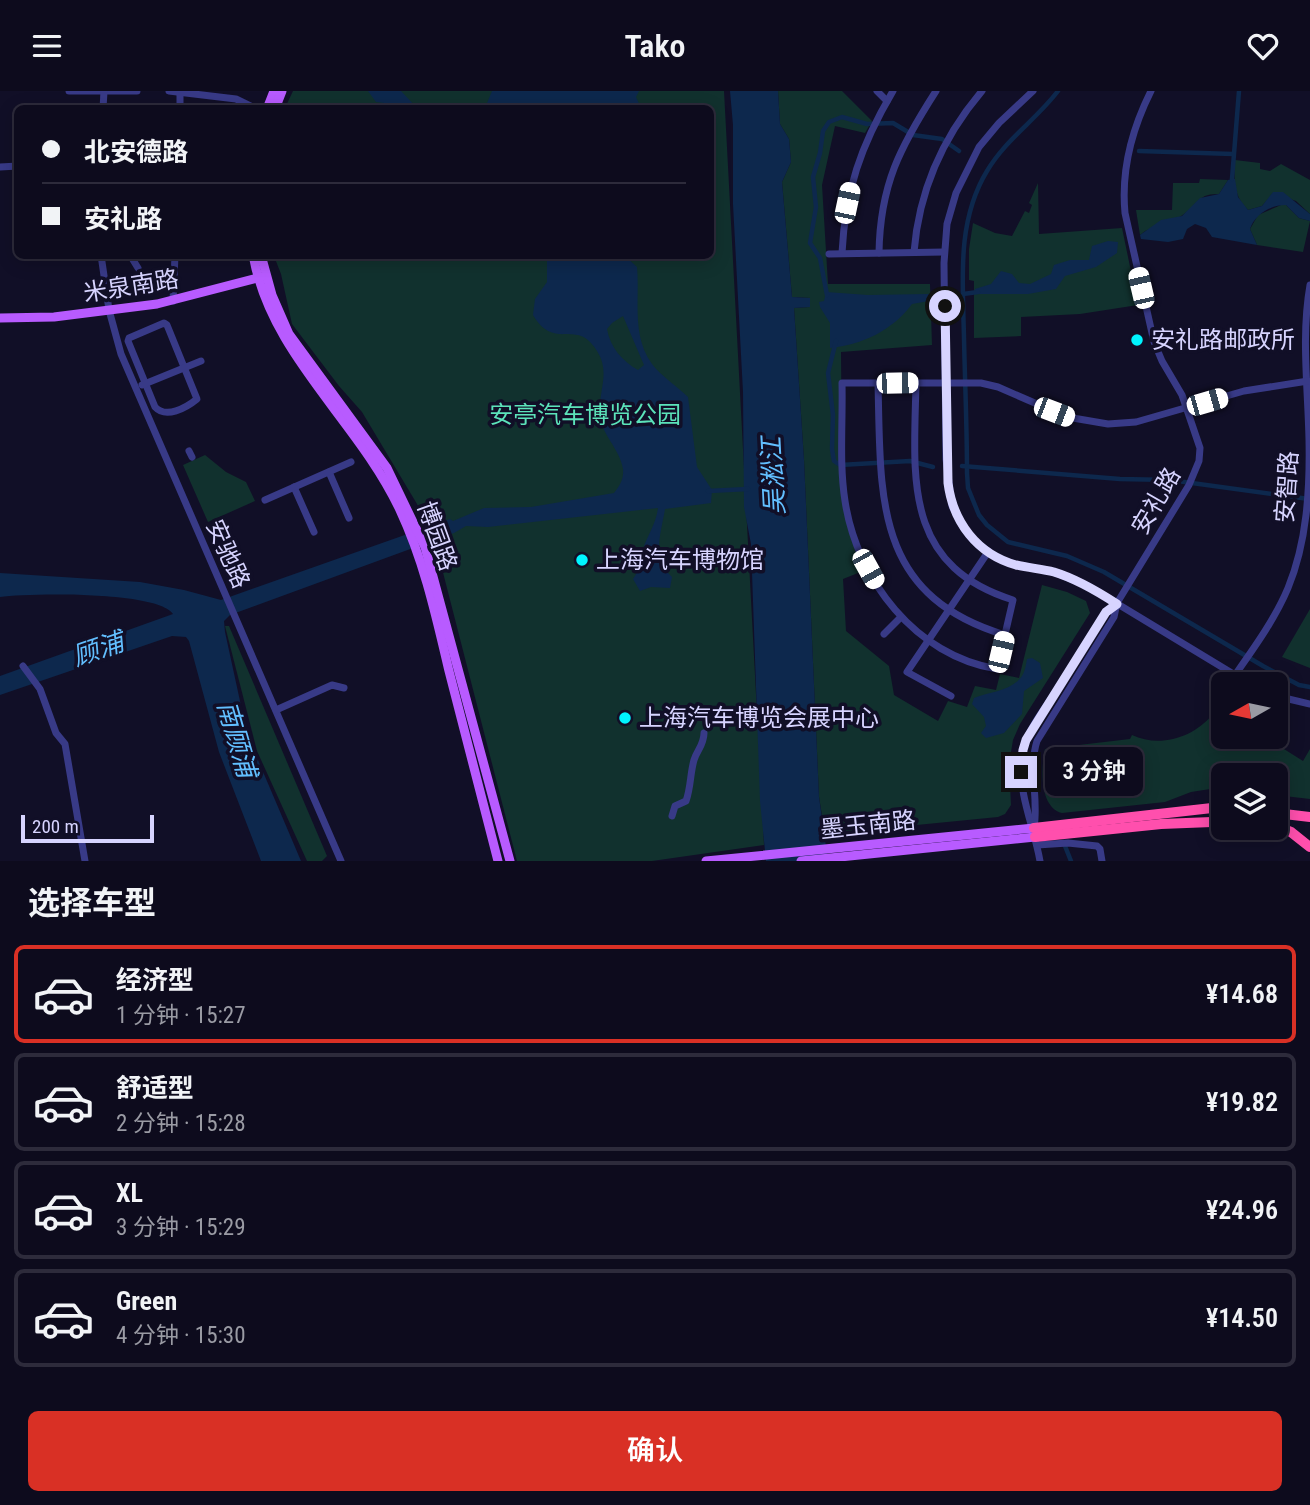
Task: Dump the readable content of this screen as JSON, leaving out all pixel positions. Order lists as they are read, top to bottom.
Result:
{
  "streets": {
    "main road": ["米泉南路", "博园路", "墨玉南路"],
    "street": ["安智路", "安礼路", "安驰路"]
  },
  "crossings": [
    ["米泉南路", "博园路"],
    ["米泉南路", "安驰路"],
    ["安礼路", "墨玉南路"]
  ],
  "water": ["吴淞江", "顾浦", "南顾浦"],
  "parks": ["安亭汽车博览公园"],
  "places": ["安礼路邮政所", "上海汽车博物馆", "上海汽车博览会展中心"],
  "scale_bar": "200 m",
  "north": "left",
  "page": {
    "header": "Tako",
    "banner": ["北安德路", "安礼路"],
    "bubble": "3 分钟",
    "scale": "200 m",
    "heading": "选择车型",
    "list": [
      {
        "name": "经济型",
        "note": "1 分钟 · 15:27",
        "value": "¥14.68"
      },
      {
        "name": "舒适型",
        "note": "2 分钟 · 15:28",
        "value": "¥19.82"
      },
      {
        "name": "XL",
        "note": "3 分钟 · 15:29",
        "value": "¥24.96"
      },
      {
        "name": "Green",
        "note": "4 分钟 · 15:30",
        "value": "¥14.50"
      }
    ],
    "buttons": "确认"
  }
}
